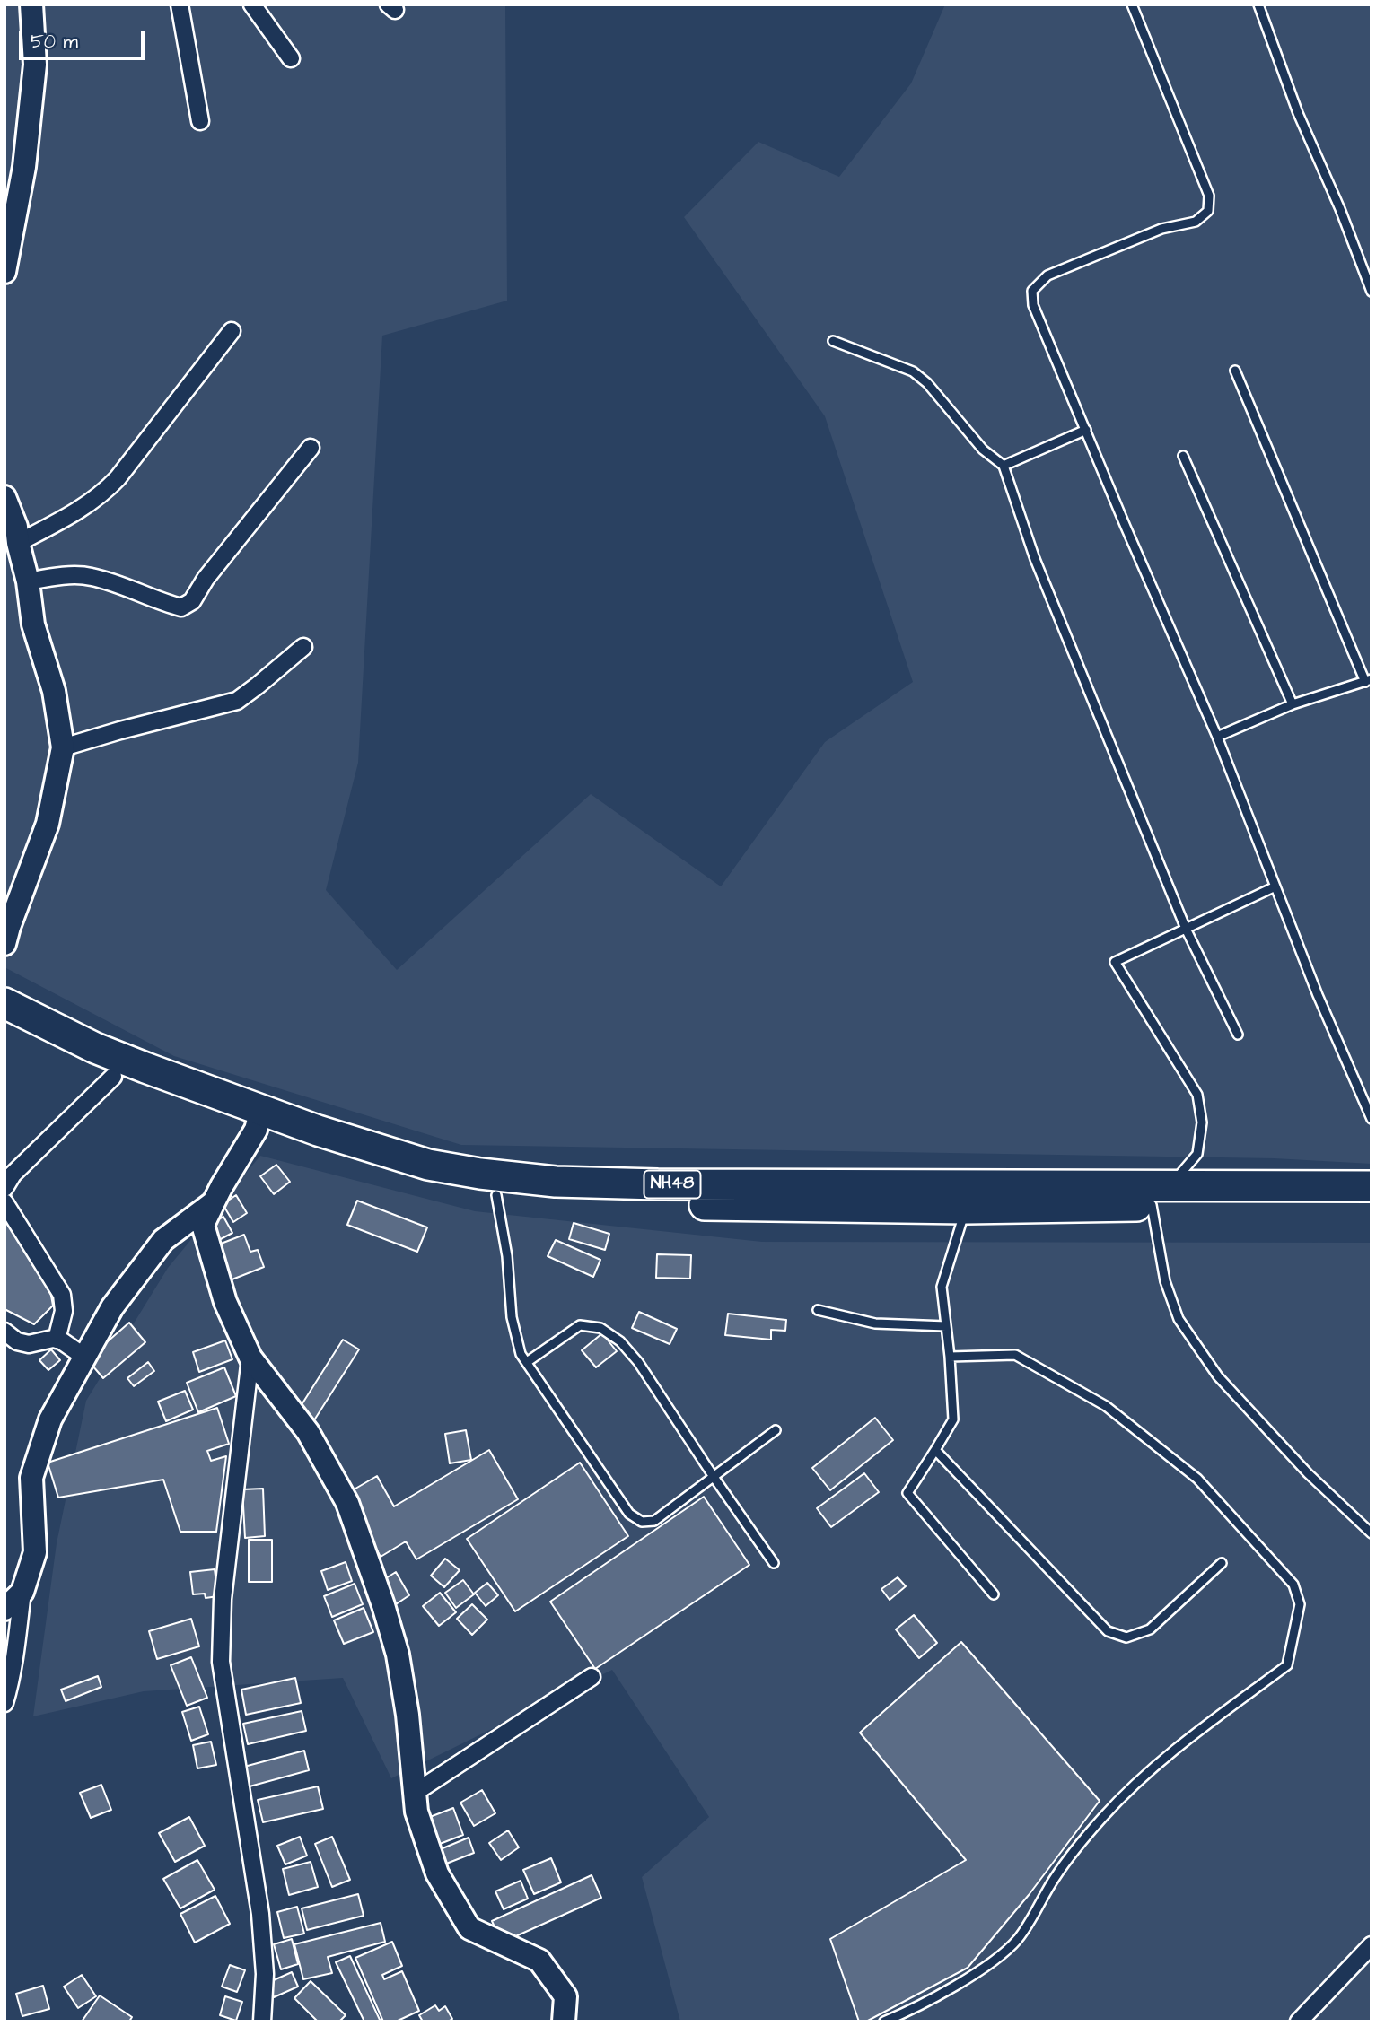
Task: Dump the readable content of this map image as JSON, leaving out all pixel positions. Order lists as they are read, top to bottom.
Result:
{
  "streets": {
    "highway": ["NH48"]
  },
  "scale_bar": "50 m"
}
